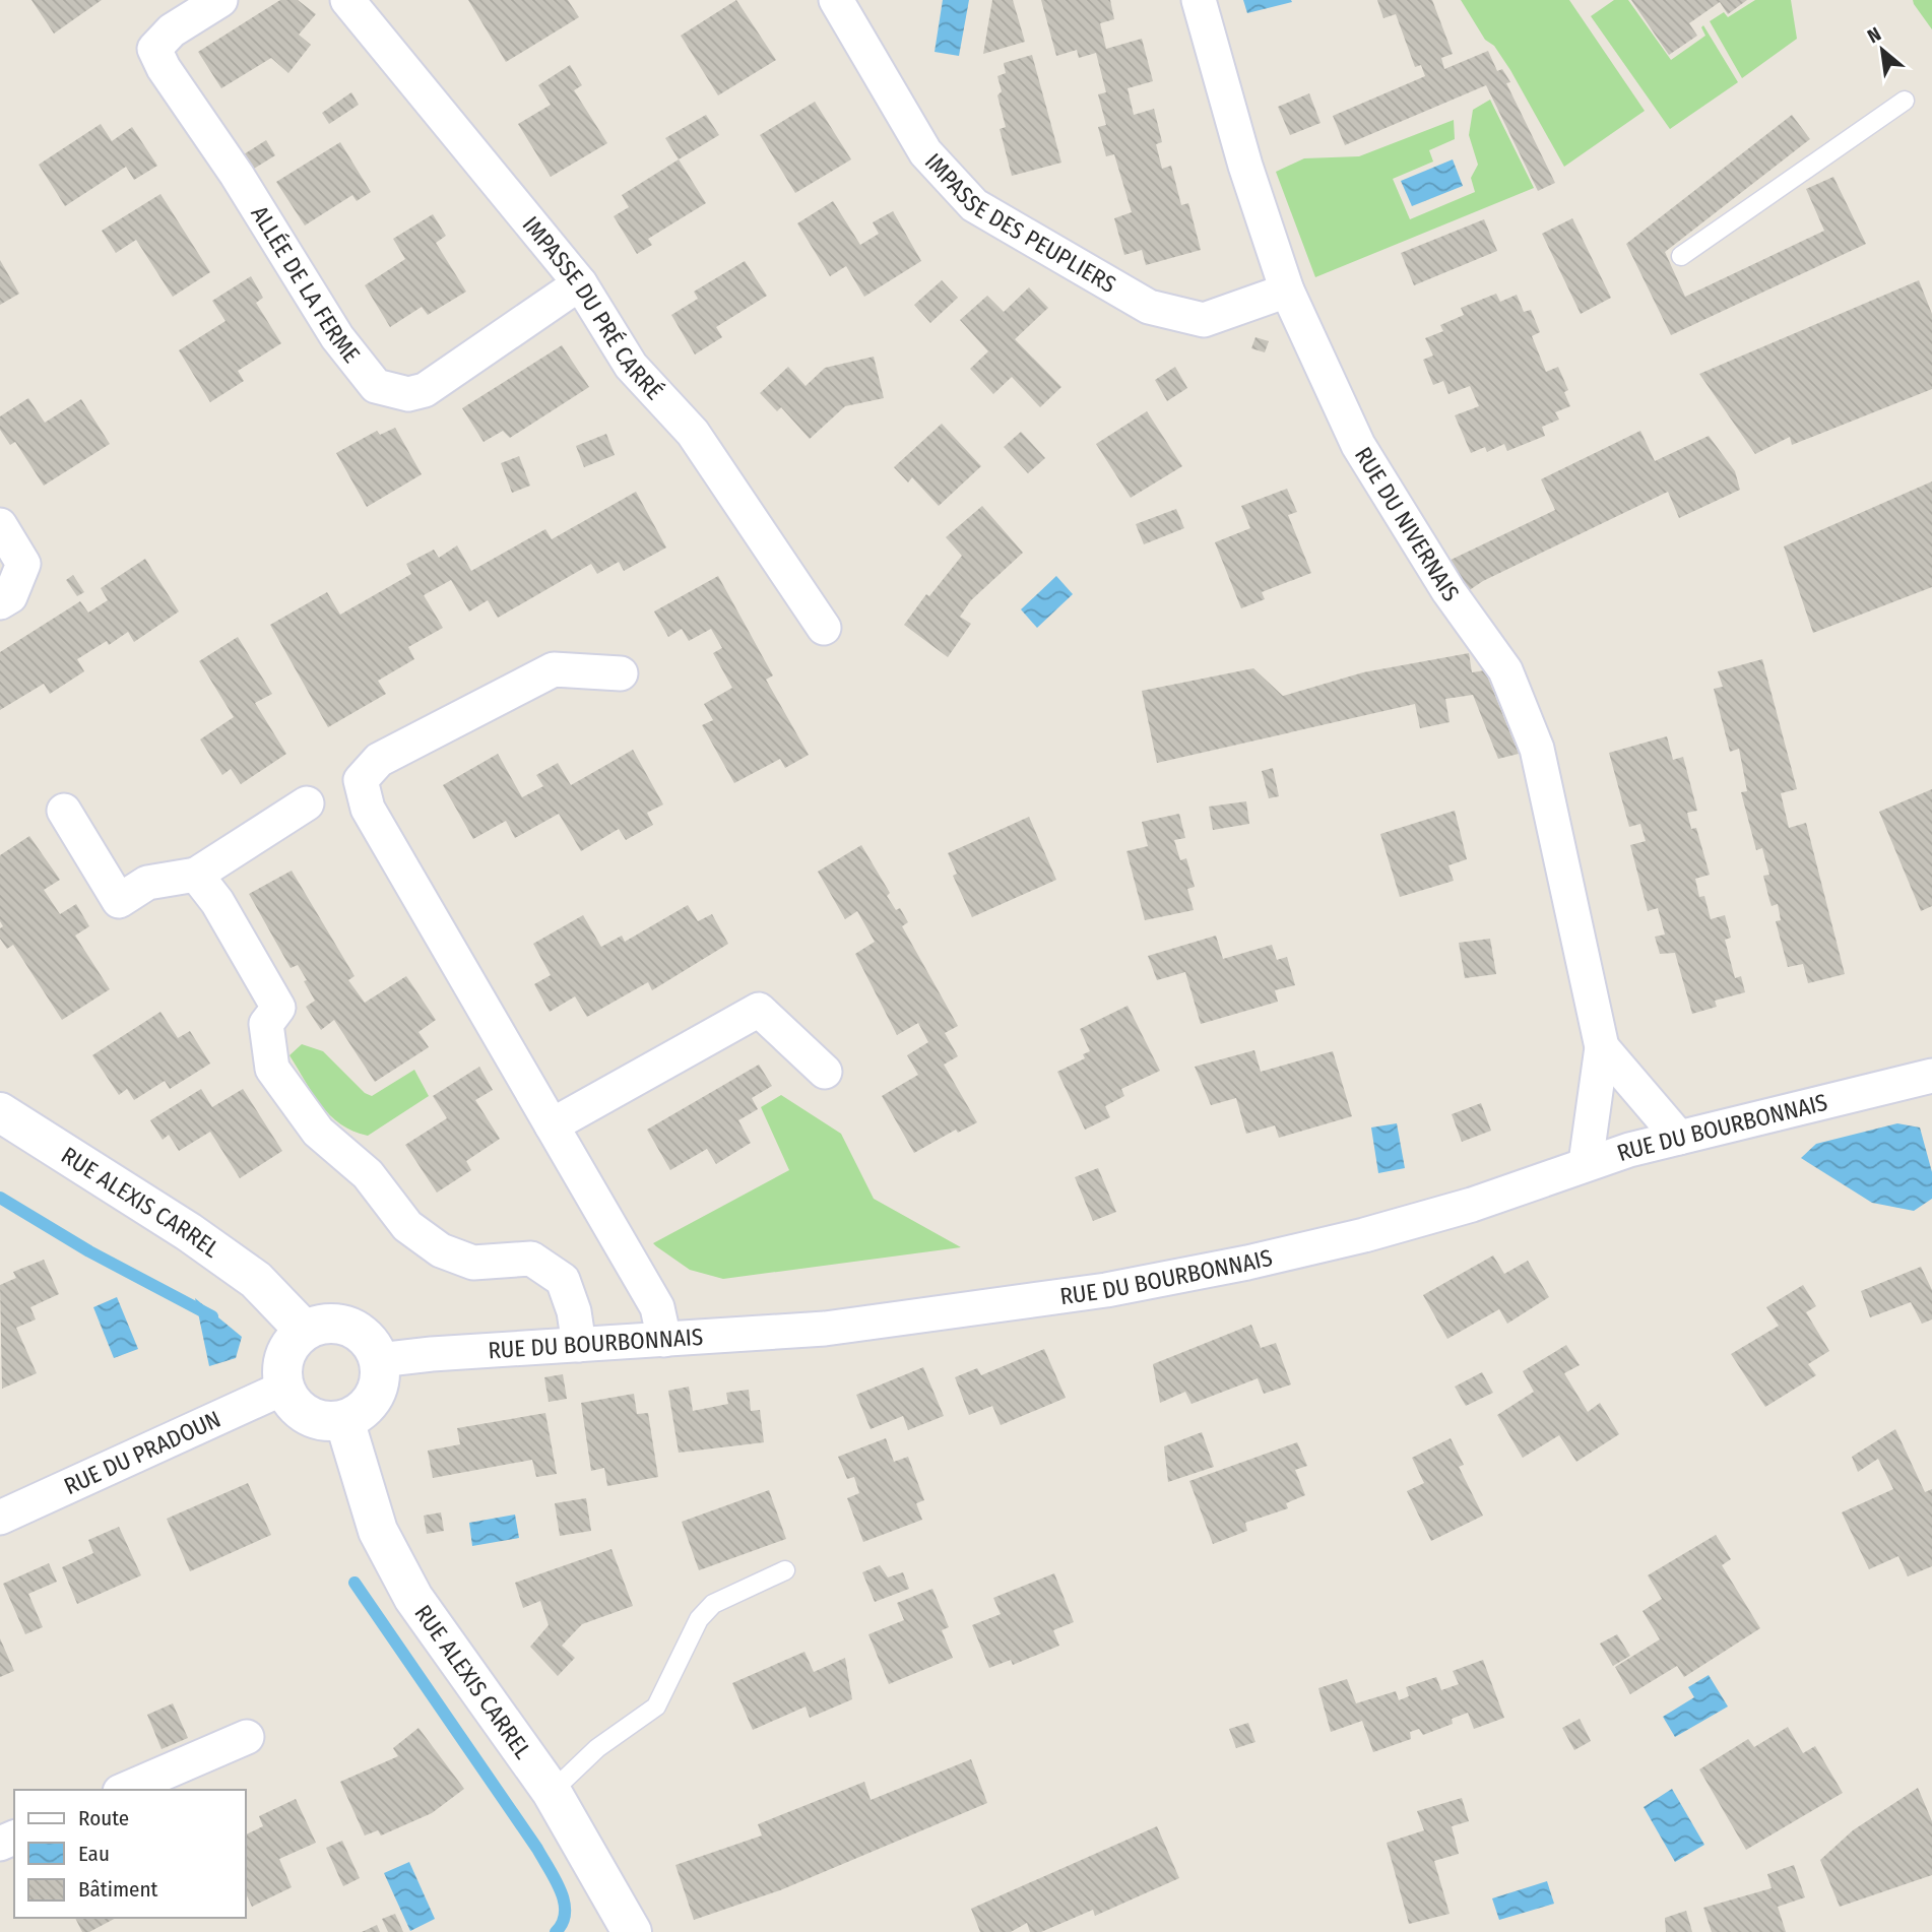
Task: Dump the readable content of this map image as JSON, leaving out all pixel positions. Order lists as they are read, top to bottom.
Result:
{
  "streets": {
    "street": [
      "IMPASSE DES PEUPLIERS",
      "ALLÉE DE LA FERME",
      "IMPASSE DU PRÉ CARRÉ",
      "RUE DU NIVERNAIS",
      "RUE DU BOURBONNAIS",
      "RUE ALEXIS CARREL",
      "RUE DU PRADOUN"
    ]
  },
  "crossings": [
    ["IMPASSE DES PEUPLIERS", "RUE DU NIVERNAIS"],
    ["ALLÉE DE LA FERME", "IMPASSE DU PRÉ CARRÉ"],
    ["RUE DU NIVERNAIS", "RUE DU BOURBONNAIS"],
    ["RUE DU BOURBONNAIS", "RUE ALEXIS CARREL"],
    ["RUE DU BOURBONNAIS", "RUE DU PRADOUN"],
    ["RUE ALEXIS CARREL", "RUE DU PRADOUN"]
  ],
  "legend": ["Route", "Eau", "Bâtiment"],
  "north": "top left"
}
